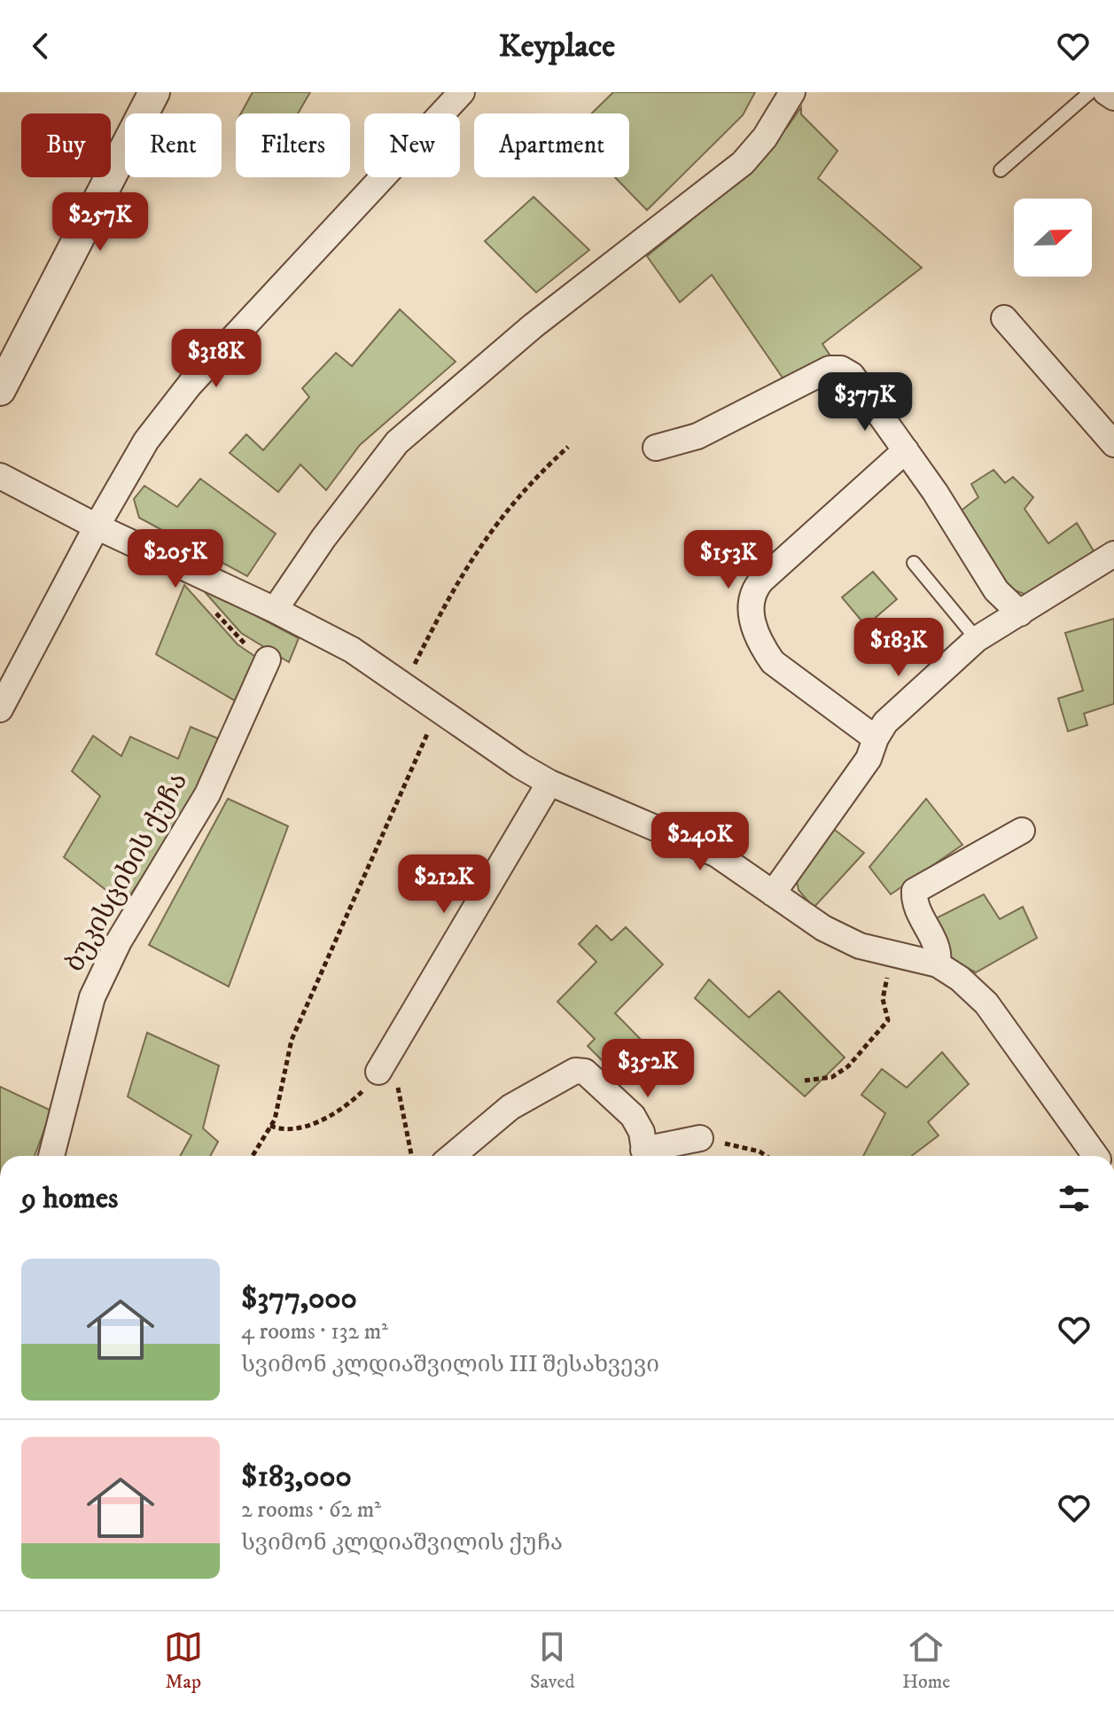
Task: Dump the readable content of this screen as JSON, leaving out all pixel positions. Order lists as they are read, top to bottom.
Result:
{
  "streets": {
    "street": ["ბუკისციხის ქუჩა"]
  },
  "north": "right",
  "page": {
    "header": "Keyplace",
    "chip": [
      "Buy",
      "Rent",
      "Filters",
      "New",
      "Apartment"
    ],
    "price": [
      "$257K",
      "$318K",
      "$377K",
      "$205K",
      "$153K",
      "$183K",
      "$240K",
      "$212K",
      "$352K"
    ],
    "heading": "9 homes",
    "list": [
      {
        "name": "$377,000",
        "note": "4 rooms · 132 m² · სვიმონ კლდიაშვილის III შესახვევი"
      },
      {
        "name": "$183,000",
        "note": "2 rooms · 62 m² · სვიმონ კლდიაშვილის ქუჩა"
      }
    ],
    "tabs": ["Map", "Saved", "Home"]
  }
}
